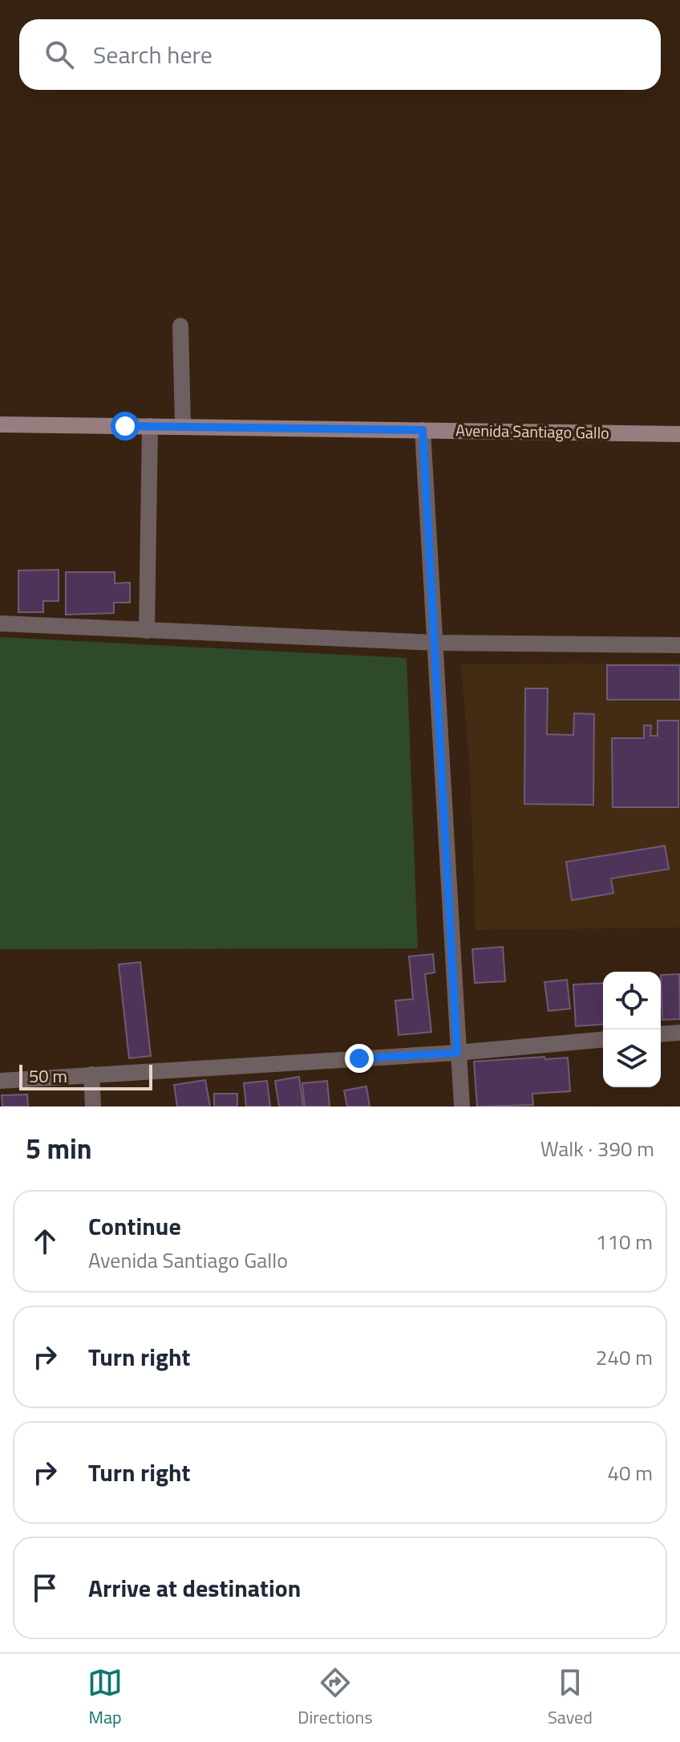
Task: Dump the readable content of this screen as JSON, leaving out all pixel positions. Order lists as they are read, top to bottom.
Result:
{
  "streets": {
    "street": ["Avenida Santiago Gallo"]
  },
  "scale_bar": "50 m",
  "page": {
    "search": "Search here",
    "scale": "50 m",
    "heading": ["5 min", "Walk · 390 m"],
    "list": [
      ["Continue", "Avenida Santiago Gallo", "110 m"],
      ["Turn right", "240 m"],
      ["Turn right", "40 m"],
      "Arrive at destination"
    ],
    "nav": ["Map", "Directions", "Saved"]
  }
}
